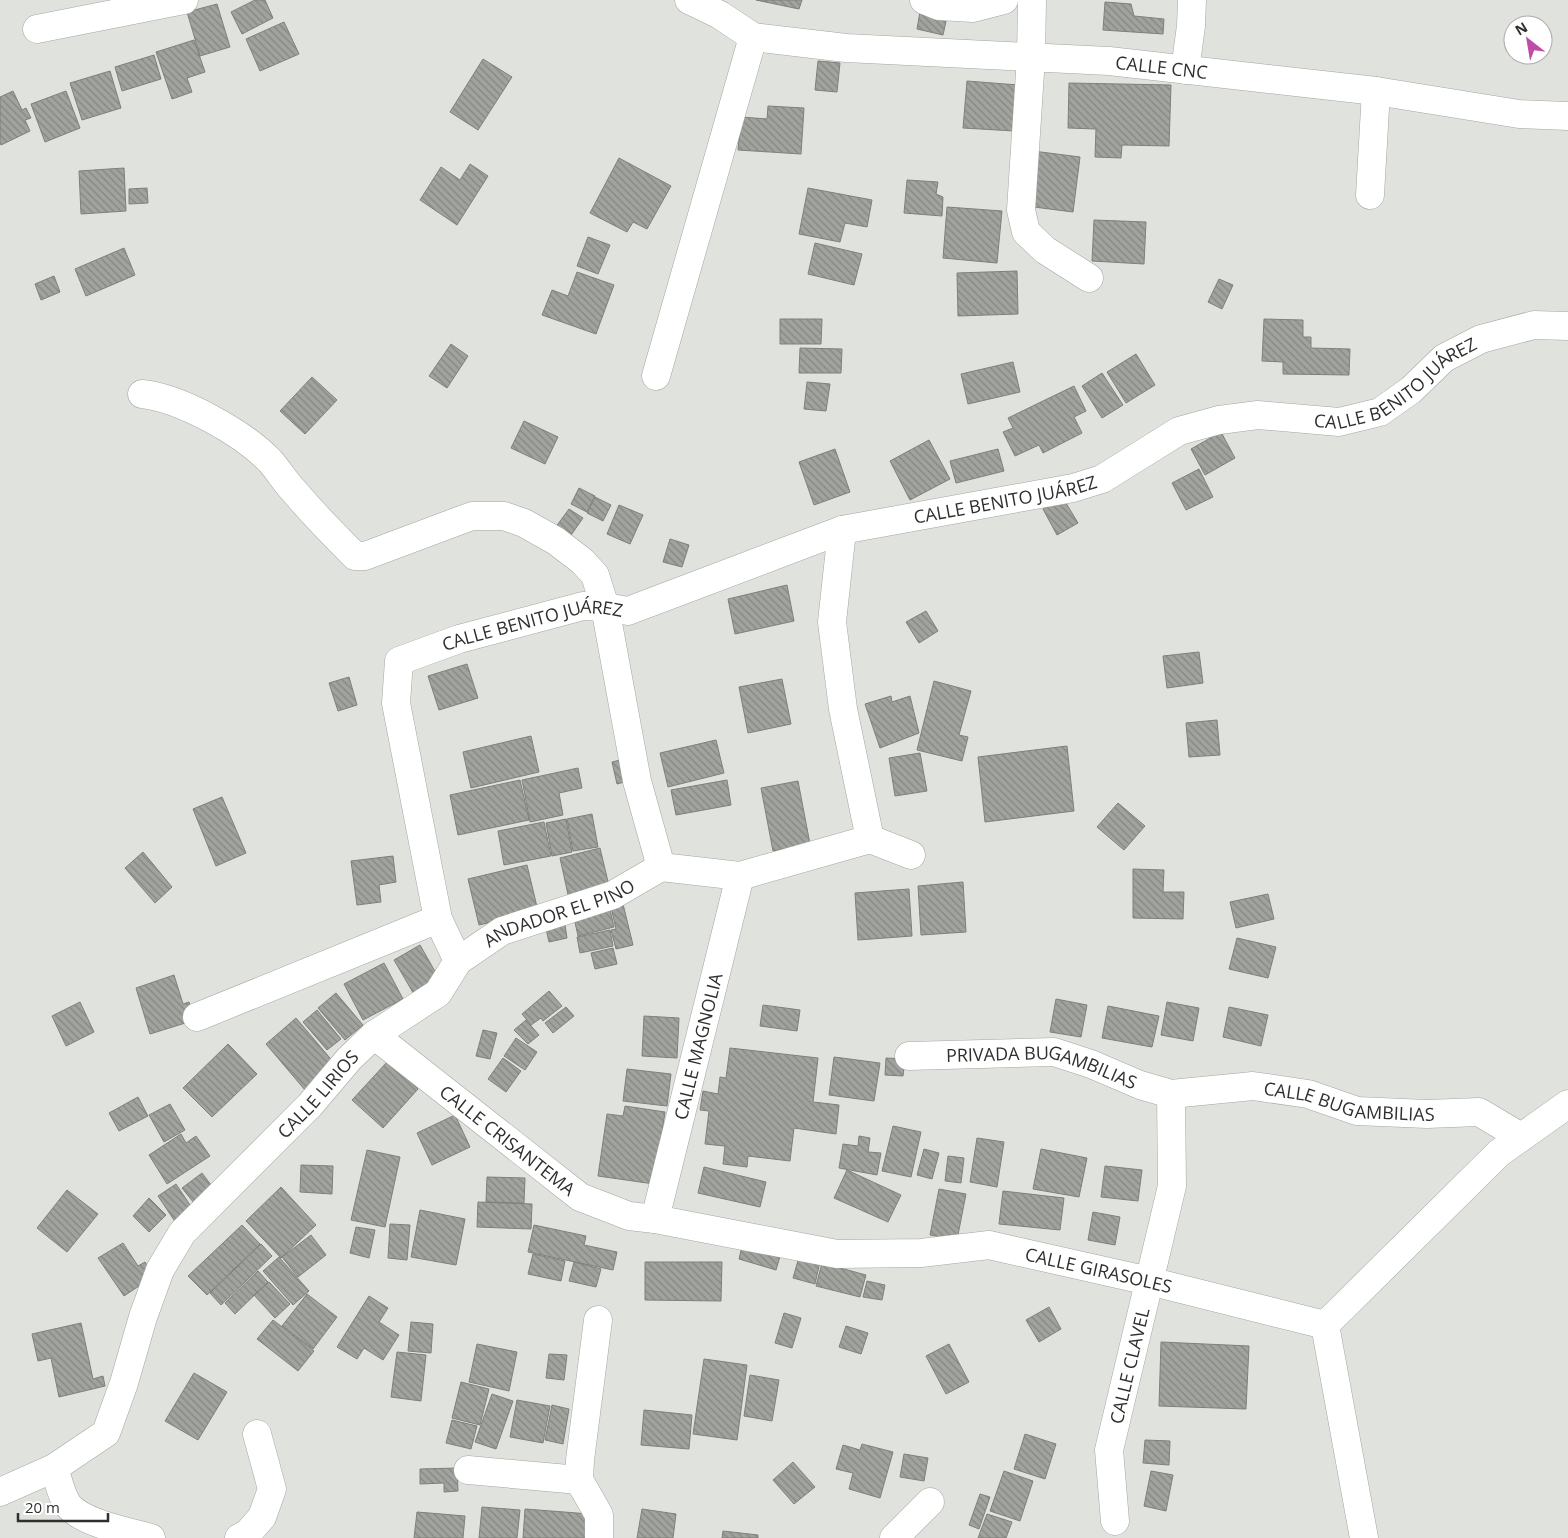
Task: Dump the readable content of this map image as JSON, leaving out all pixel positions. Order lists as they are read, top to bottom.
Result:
{
  "streets": {
    "street": [
      "CALLE CNC",
      "CALLE BENITO JUÁREZ",
      "ANDADOR EL PINO",
      "CALLE MAGNOLIA",
      "PRIVADA BUGAMBILIAS",
      "CALLE LIRIOS",
      "CALLE BUGAMBILIAS",
      "CALLE CRISANTEMA",
      "CALLE GIRASOLES",
      "CALLE CLAVEL"
    ]
  },
  "crossings": [
    ["ANDADOR EL PINO", "CALLE LIRIOS"],
    ["CALLE MAGNOLIA", "CALLE CRISANTEMA"],
    ["CALLE MAGNOLIA", "CALLE GIRASOLES"],
    ["PRIVADA BUGAMBILIAS", "CALLE BUGAMBILIAS"],
    ["PRIVADA BUGAMBILIAS", "CALLE CLAVEL"],
    ["CALLE LIRIOS", "CALLE CRISANTEMA"],
    ["CALLE BUGAMBILIAS", "CALLE CLAVEL"],
    ["CALLE CRISANTEMA", "CALLE GIRASOLES"],
    ["CALLE GIRASOLES", "CALLE CLAVEL"]
  ],
  "scale_bar": "20 m",
  "north": "top left"
}
